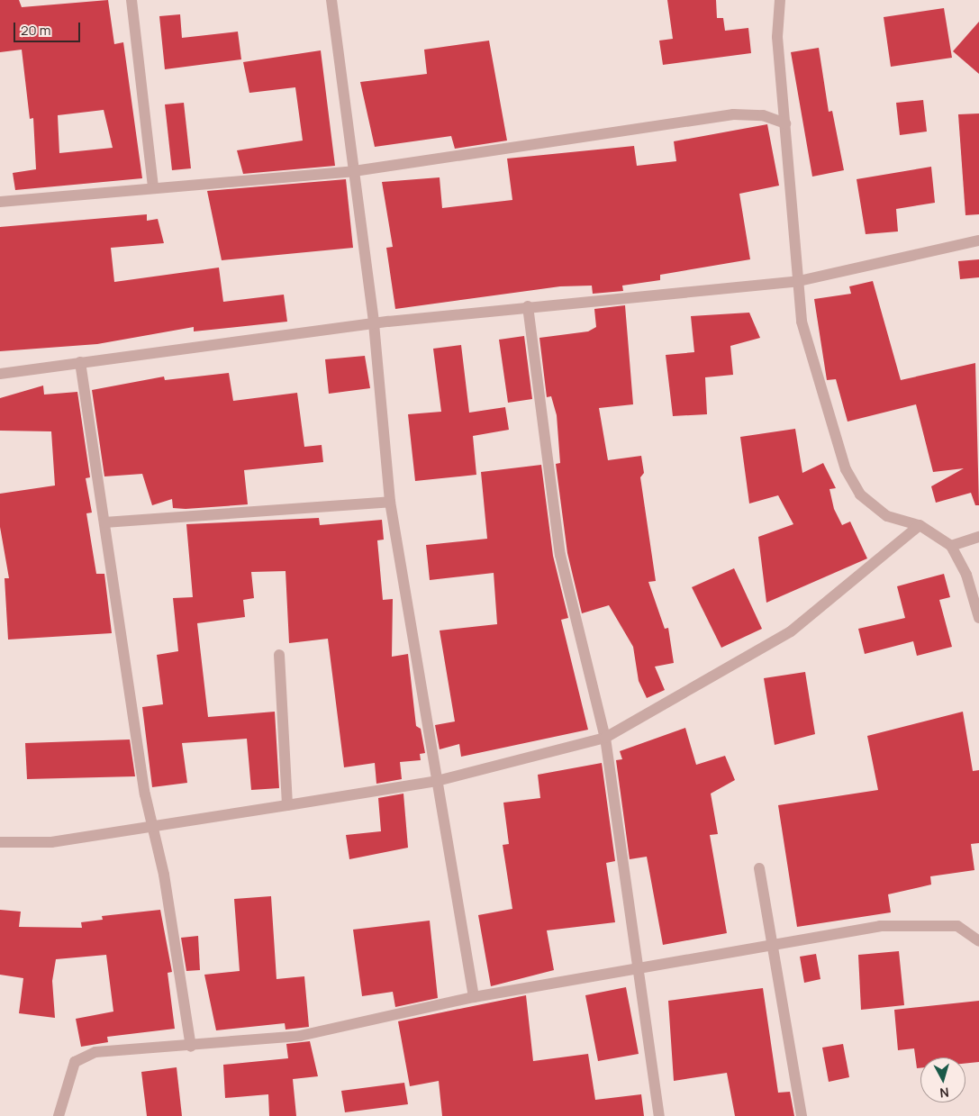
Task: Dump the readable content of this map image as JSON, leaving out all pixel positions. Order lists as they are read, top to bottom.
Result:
{
  "scale_bar": "20 m",
  "north": "bottom"
}
